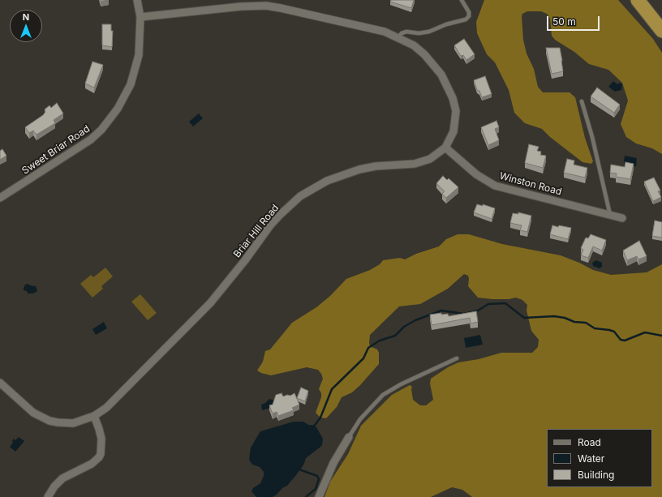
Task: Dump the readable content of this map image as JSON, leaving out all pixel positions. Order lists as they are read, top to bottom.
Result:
{
  "streets": {
    "street": ["Sweet Briar Road", "Winston Road", "Briar Hill Road"]
  },
  "crossings": [
    ["Sweet Briar Road", "Briar Hill Road"],
    ["Winston Road", "Briar Hill Road"]
  ],
  "legend": ["Road", "Water", "Building"],
  "scale_bar": "50 m",
  "north": "top"
}
